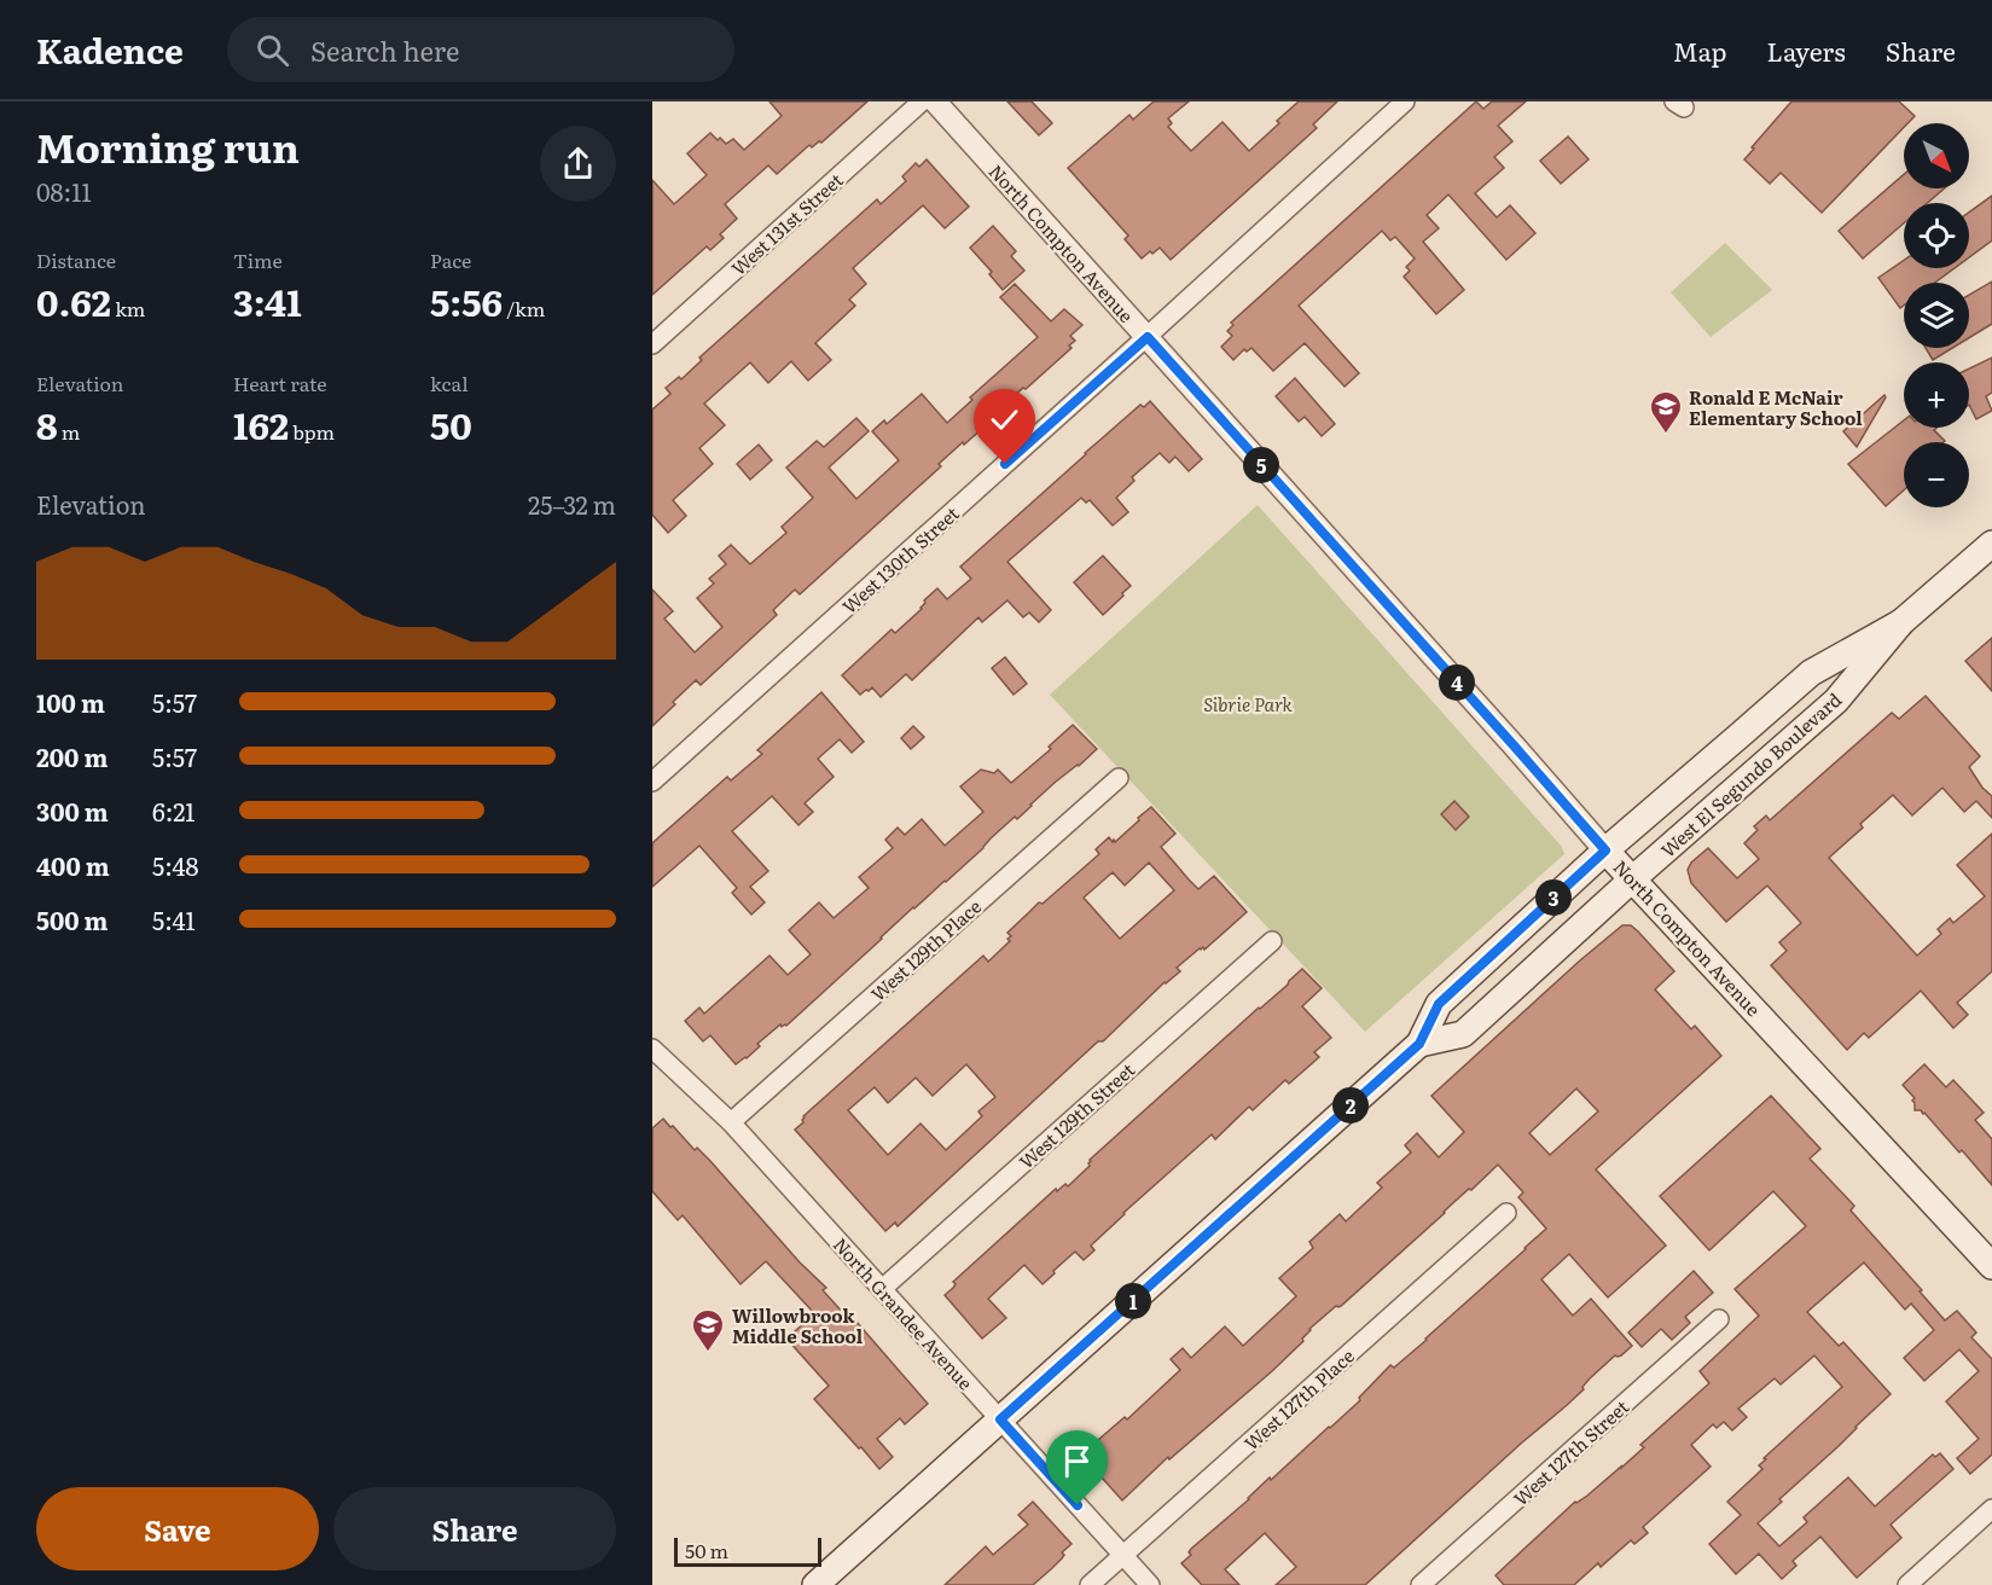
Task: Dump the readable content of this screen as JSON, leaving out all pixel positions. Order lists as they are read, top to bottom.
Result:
{
  "streets": {
    "main road": ["North Compton Avenue", "West El Segundo Boulevard"],
    "street": [
      "West 131st Street",
      "West 130th Street",
      "West 129th Place",
      "West 129th Street",
      "North Grandee Avenue",
      "West 127th Place",
      "West 127th Street"
    ]
  },
  "crossings": [
    ["North Compton Avenue", "West 130th Street"],
    ["North Compton Avenue", "West El Segundo Boulevard"],
    ["West El Segundo Boulevard", "North Grandee Avenue"],
    ["West 129th Place", "North Grandee Avenue"],
    ["West 129th Street", "North Grandee Avenue"],
    ["North Grandee Avenue", "West 127th Place"]
  ],
  "parks": ["Sibrie Park"],
  "places": {
    "school or university": ["Ronald E McNair Elementary School", "Willowbrook Middle School"]
  },
  "scale_bar": "50 m",
  "north": "bottom right",
  "page": {
    "header": "Kadence",
    "search": "Search here",
    "nav": ["Map", "Layers", "Share"],
    "heading": ["Morning run", "08:11"],
    "map_buttons": ["+", "−"],
    "stats": [
      ["Distance", "0.62 km"],
      ["Time", "3:41"],
      ["Pace", "5:56 /km"],
      ["Elevation", "8 m"],
      ["Heart rate", "162 bpm"],
      ["kcal", "50"]
    ],
    "pins": [
      "5",
      "4",
      "3",
      "2",
      "1"
    ],
    "chart": ["Elevation", "25–32 m"],
    "list": [
      {
        "name": "100 m",
        "note": "5:57"
      },
      {
        "name": "200 m",
        "note": "5:57"
      },
      {
        "name": "300 m",
        "note": "6:21"
      },
      {
        "name": "400 m",
        "note": "5:48"
      },
      {
        "name": "500 m",
        "note": "5:41"
      }
    ],
    "buttons": ["Save", "Share"],
    "scale": "50 m"
  }
}
